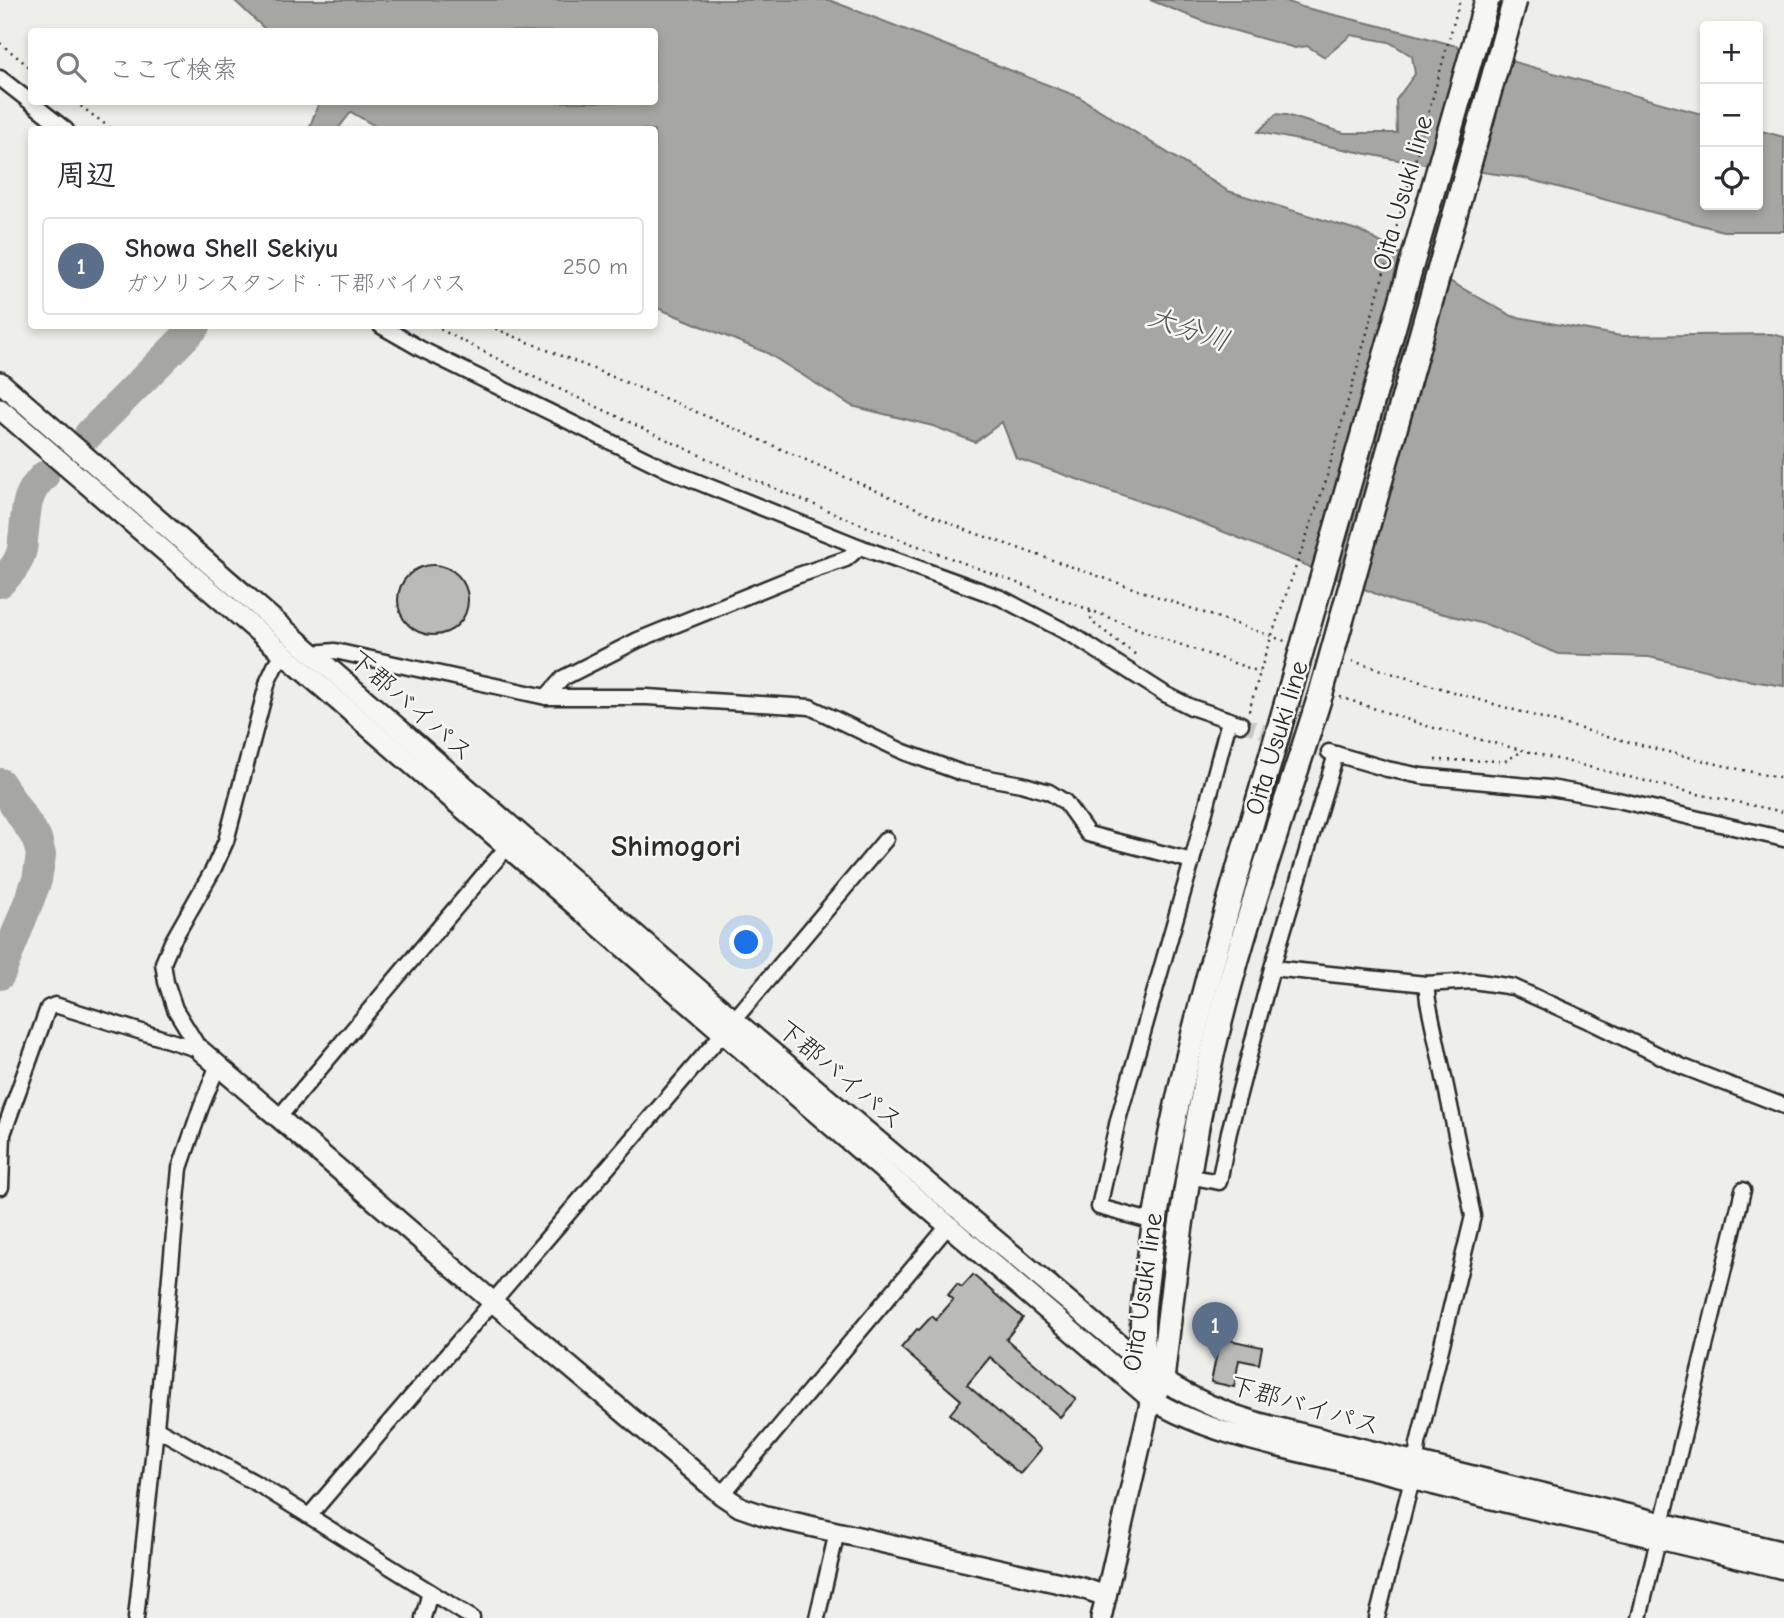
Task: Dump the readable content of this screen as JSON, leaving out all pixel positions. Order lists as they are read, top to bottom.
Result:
{
  "streets": {
    "main road": ["Oita Usuki line"],
    "street": ["下郡バイパス"]
  },
  "crossings": [
    ["Oita Usuki line", "下郡バイパス"]
  ],
  "districts": ["Shimogori"],
  "water": ["大分川"],
  "page": {
    "map_buttons": ["+", "−"],
    "search": "ここで検索",
    "heading": "周辺",
    "list": [
      {
        "mark": "1",
        "name": "Showa Shell Sekiyu",
        "note": "ガソリンスタンド · 下郡バイパス",
        "value": "250 m"
      }
    ],
    "pins": "1"
  }
}
